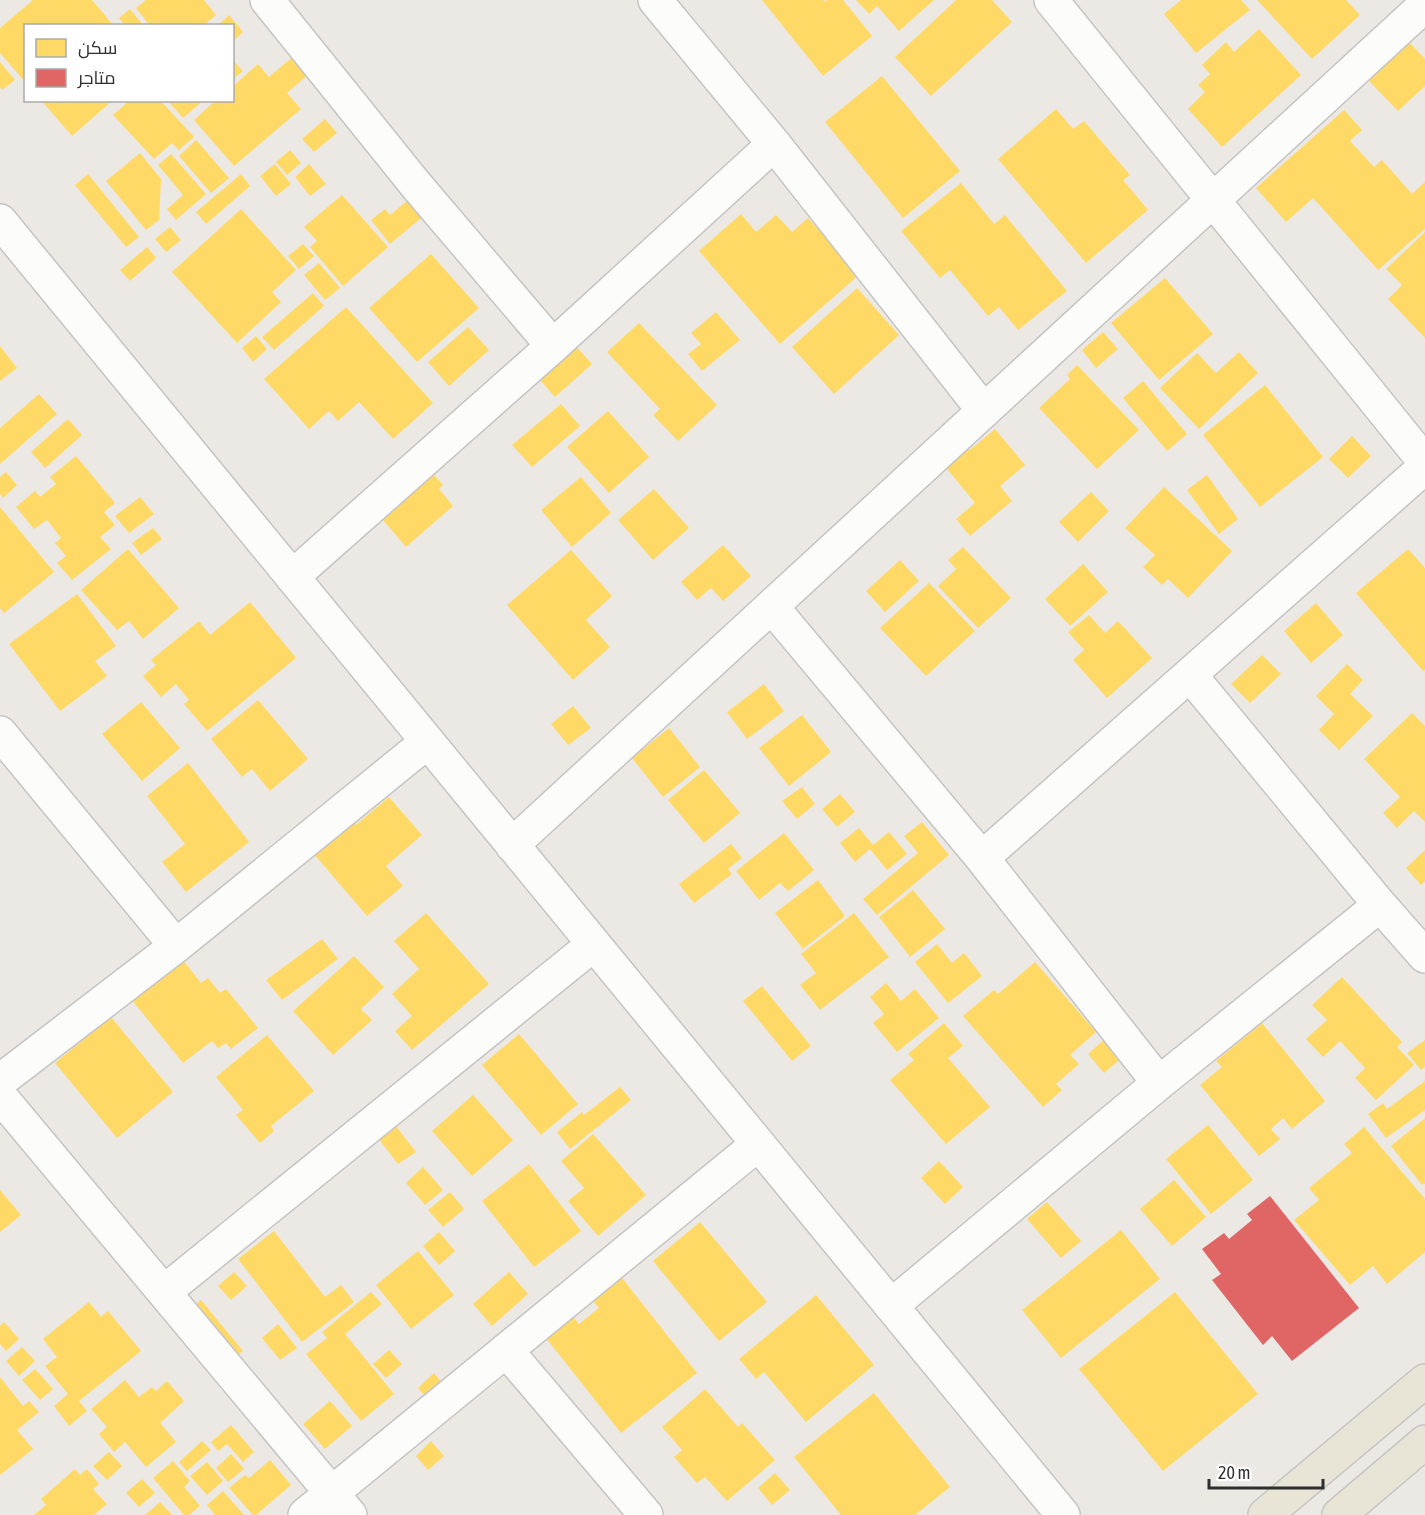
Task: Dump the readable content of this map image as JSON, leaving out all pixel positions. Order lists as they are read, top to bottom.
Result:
{
  "legend": ["سكن", "متاجر"],
  "scale_bar": "20 m"
}
